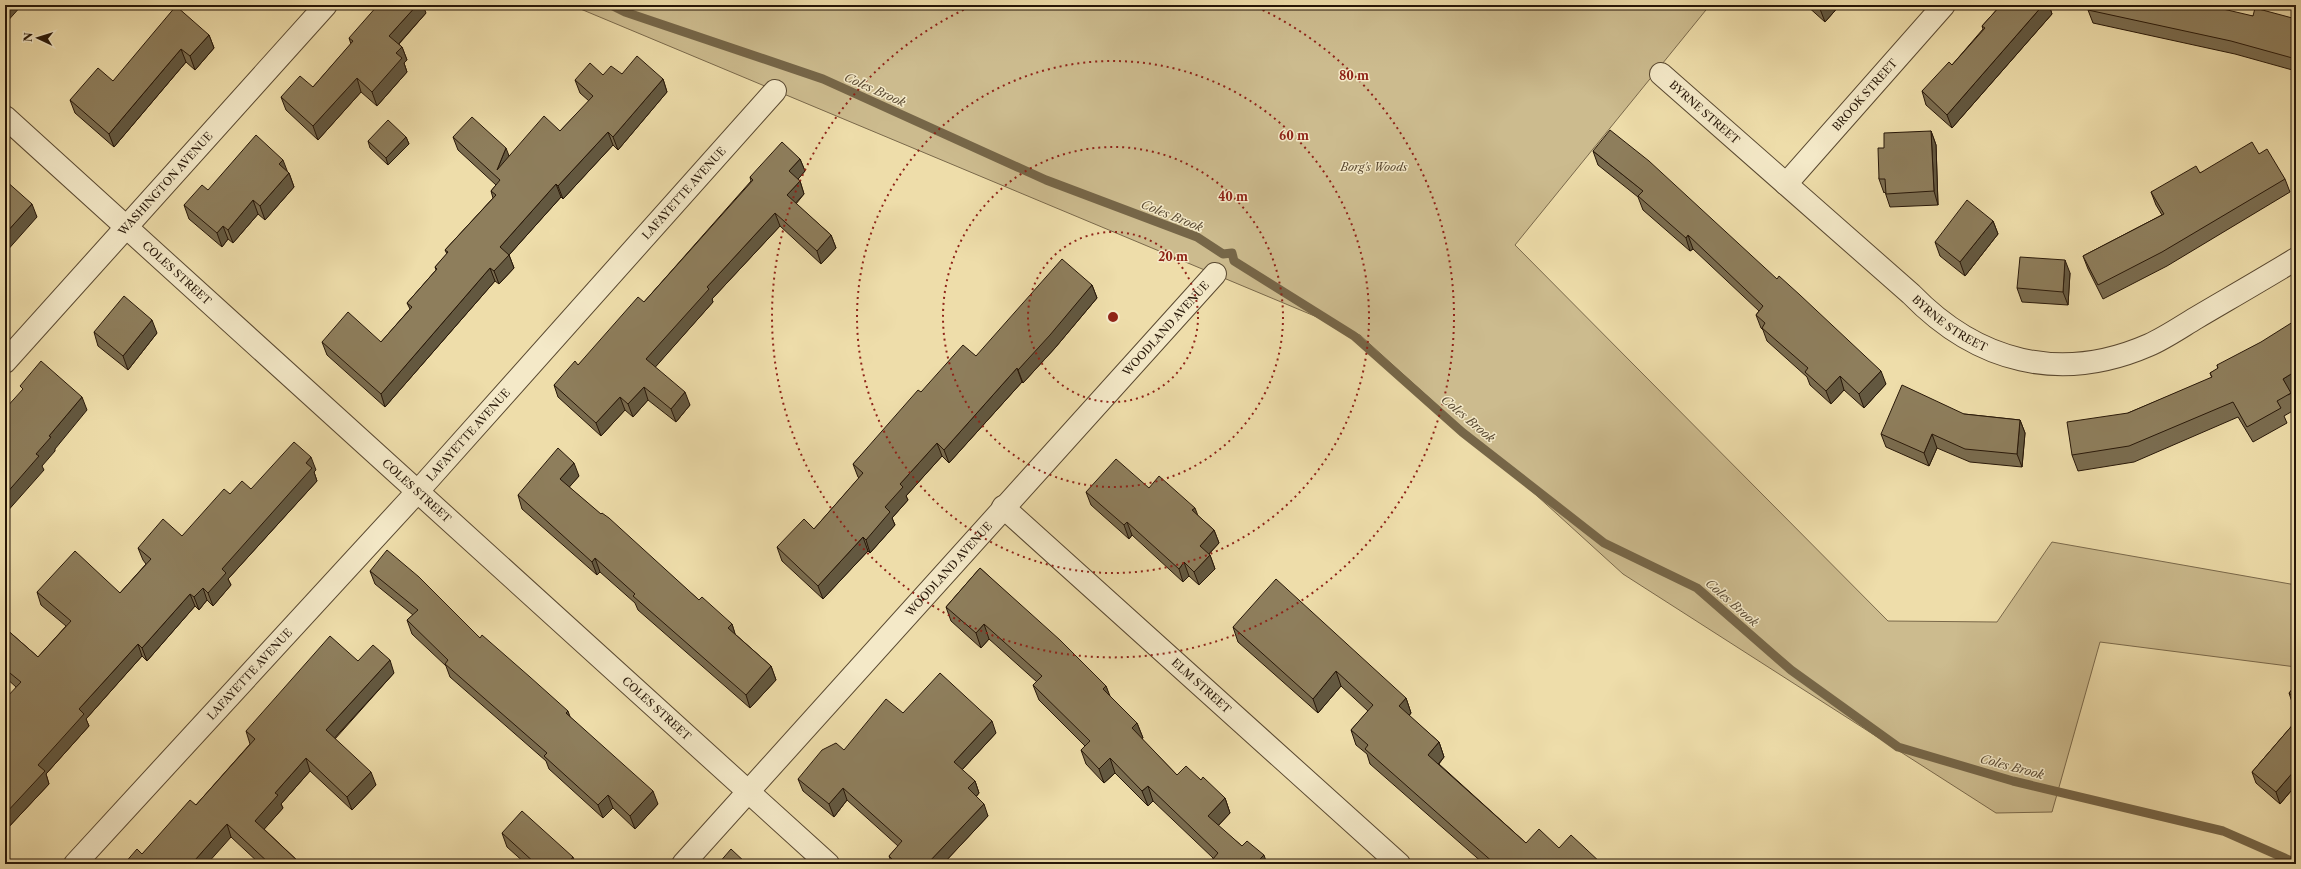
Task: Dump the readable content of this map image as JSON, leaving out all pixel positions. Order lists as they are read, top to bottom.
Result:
{
  "streets": {
    "street": [
      "BROOK STREET",
      "BYRNE STREET",
      "WASHINGTON AVENUE",
      "LAFAYETTE AVENUE",
      "COLES STREET",
      "WOODLAND AVENUE",
      "ELM STREET"
    ]
  },
  "crossings": [
    ["BROOK STREET", "BYRNE STREET"],
    ["WASHINGTON AVENUE", "COLES STREET"],
    ["LAFAYETTE AVENUE", "COLES STREET"],
    ["COLES STREET", "WOODLAND AVENUE"],
    ["WOODLAND AVENUE", "ELM STREET"]
  ],
  "water": ["Coles Brook"],
  "parks": ["Borg's Woods"],
  "north": "left",
  "rings": [
    "80 m",
    "60 m",
    "40 m",
    "20 m"
  ]
}
